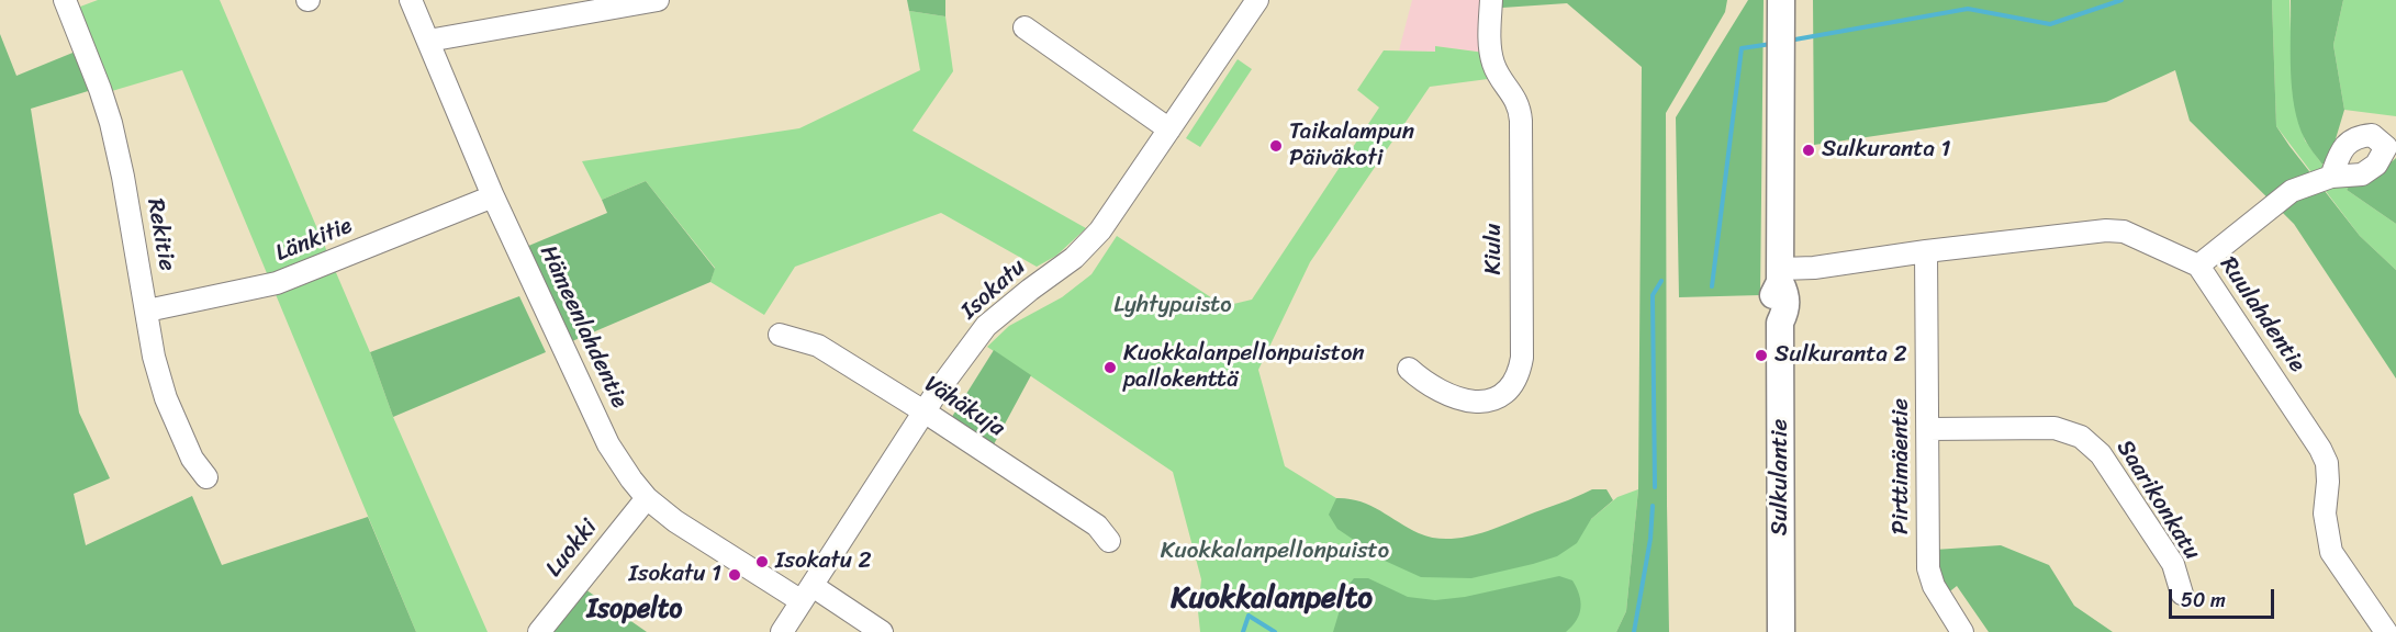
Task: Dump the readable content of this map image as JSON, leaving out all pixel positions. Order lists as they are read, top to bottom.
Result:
{
  "streets": {
    "main road": ["Sulkulantie"],
    "street": [
      "Rekitie",
      "Länkitie",
      "Kiulu",
      "Isokatu",
      "Ruulahdentie",
      "Hämeenlahdentie",
      "Vähäkuja",
      "Pirttimäentie",
      "Saarikonkatu",
      "Luokki"
    ]
  },
  "crossings": [
    ["Rekitie", "Länkitie"],
    ["Länkitie", "Hämeenlahdentie"],
    ["Isokatu", "Hämeenlahdentie"],
    ["Isokatu", "Vähäkuja"],
    ["Ruulahdentie", "Pirttimäentie"],
    ["Ruulahdentie", "Sulkulantie"],
    ["Hämeenlahdentie", "Luokki"],
    ["Pirttimäentie", "Saarikonkatu"]
  ],
  "districts": ["Kuokkalanpelto", "Isopelto"],
  "parks": ["Lyhtypuisto", "Kuokkalanpellonpuisto"],
  "places": [
    "Taikalampun Päiväkoti",
    "Sulkuranta 1",
    "Sulkuranta 2",
    "Kuokkalanpellonpuiston pallokenttä",
    "Isokatu 2",
    "Isokatu 1"
  ],
  "scale_bar": "50 m"
}
